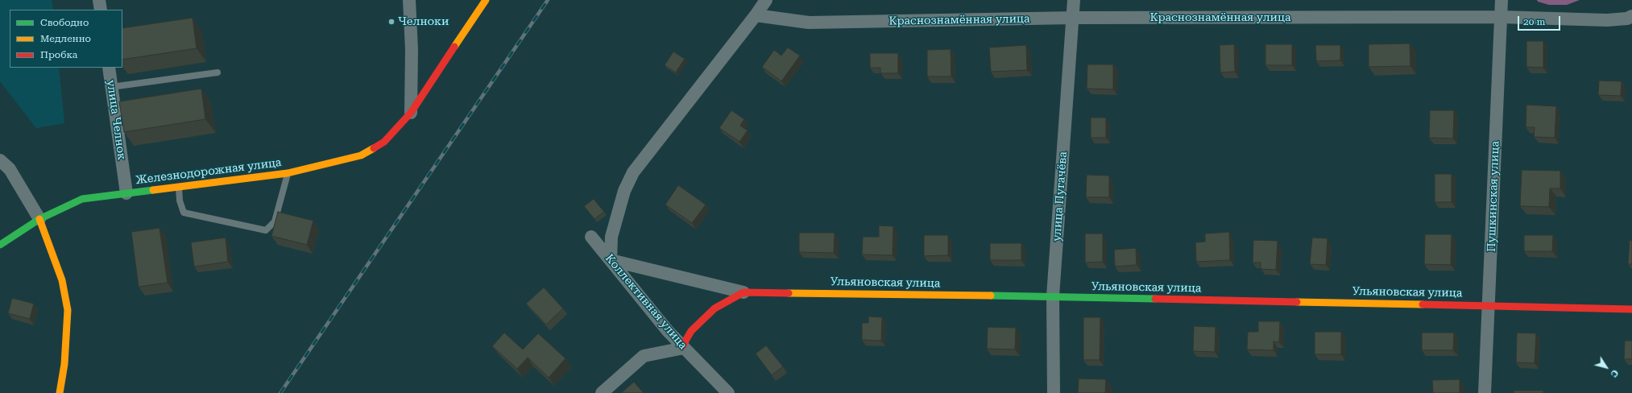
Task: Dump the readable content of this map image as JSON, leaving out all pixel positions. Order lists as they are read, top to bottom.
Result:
{
  "streets": {
    "street": [
      "Краснознамённая улица",
      "улица Челнок",
      "Железнодорожная улица",
      "улица Пугачёва",
      "Пушкинская улица",
      "Ульяновская улица",
      "Коллективная улица"
    ]
  },
  "crossings": [
    ["Краснознамённая улица", "улица Пугачёва"],
    ["Краснознамённая улица", "Пушкинская улица"],
    ["улица Челнок", "Железнодорожная улица"],
    ["улица Пугачёва", "Ульяновская улица"],
    ["Пушкинская улица", "Ульяновская улица"],
    ["Ульяновская улица", "Коллективная улица"]
  ],
  "places": ["Челноки"],
  "legend": ["Свободно", "Медленно", "Пробка"],
  "scale_bar": "20 m",
  "north": "bottom right"
}
